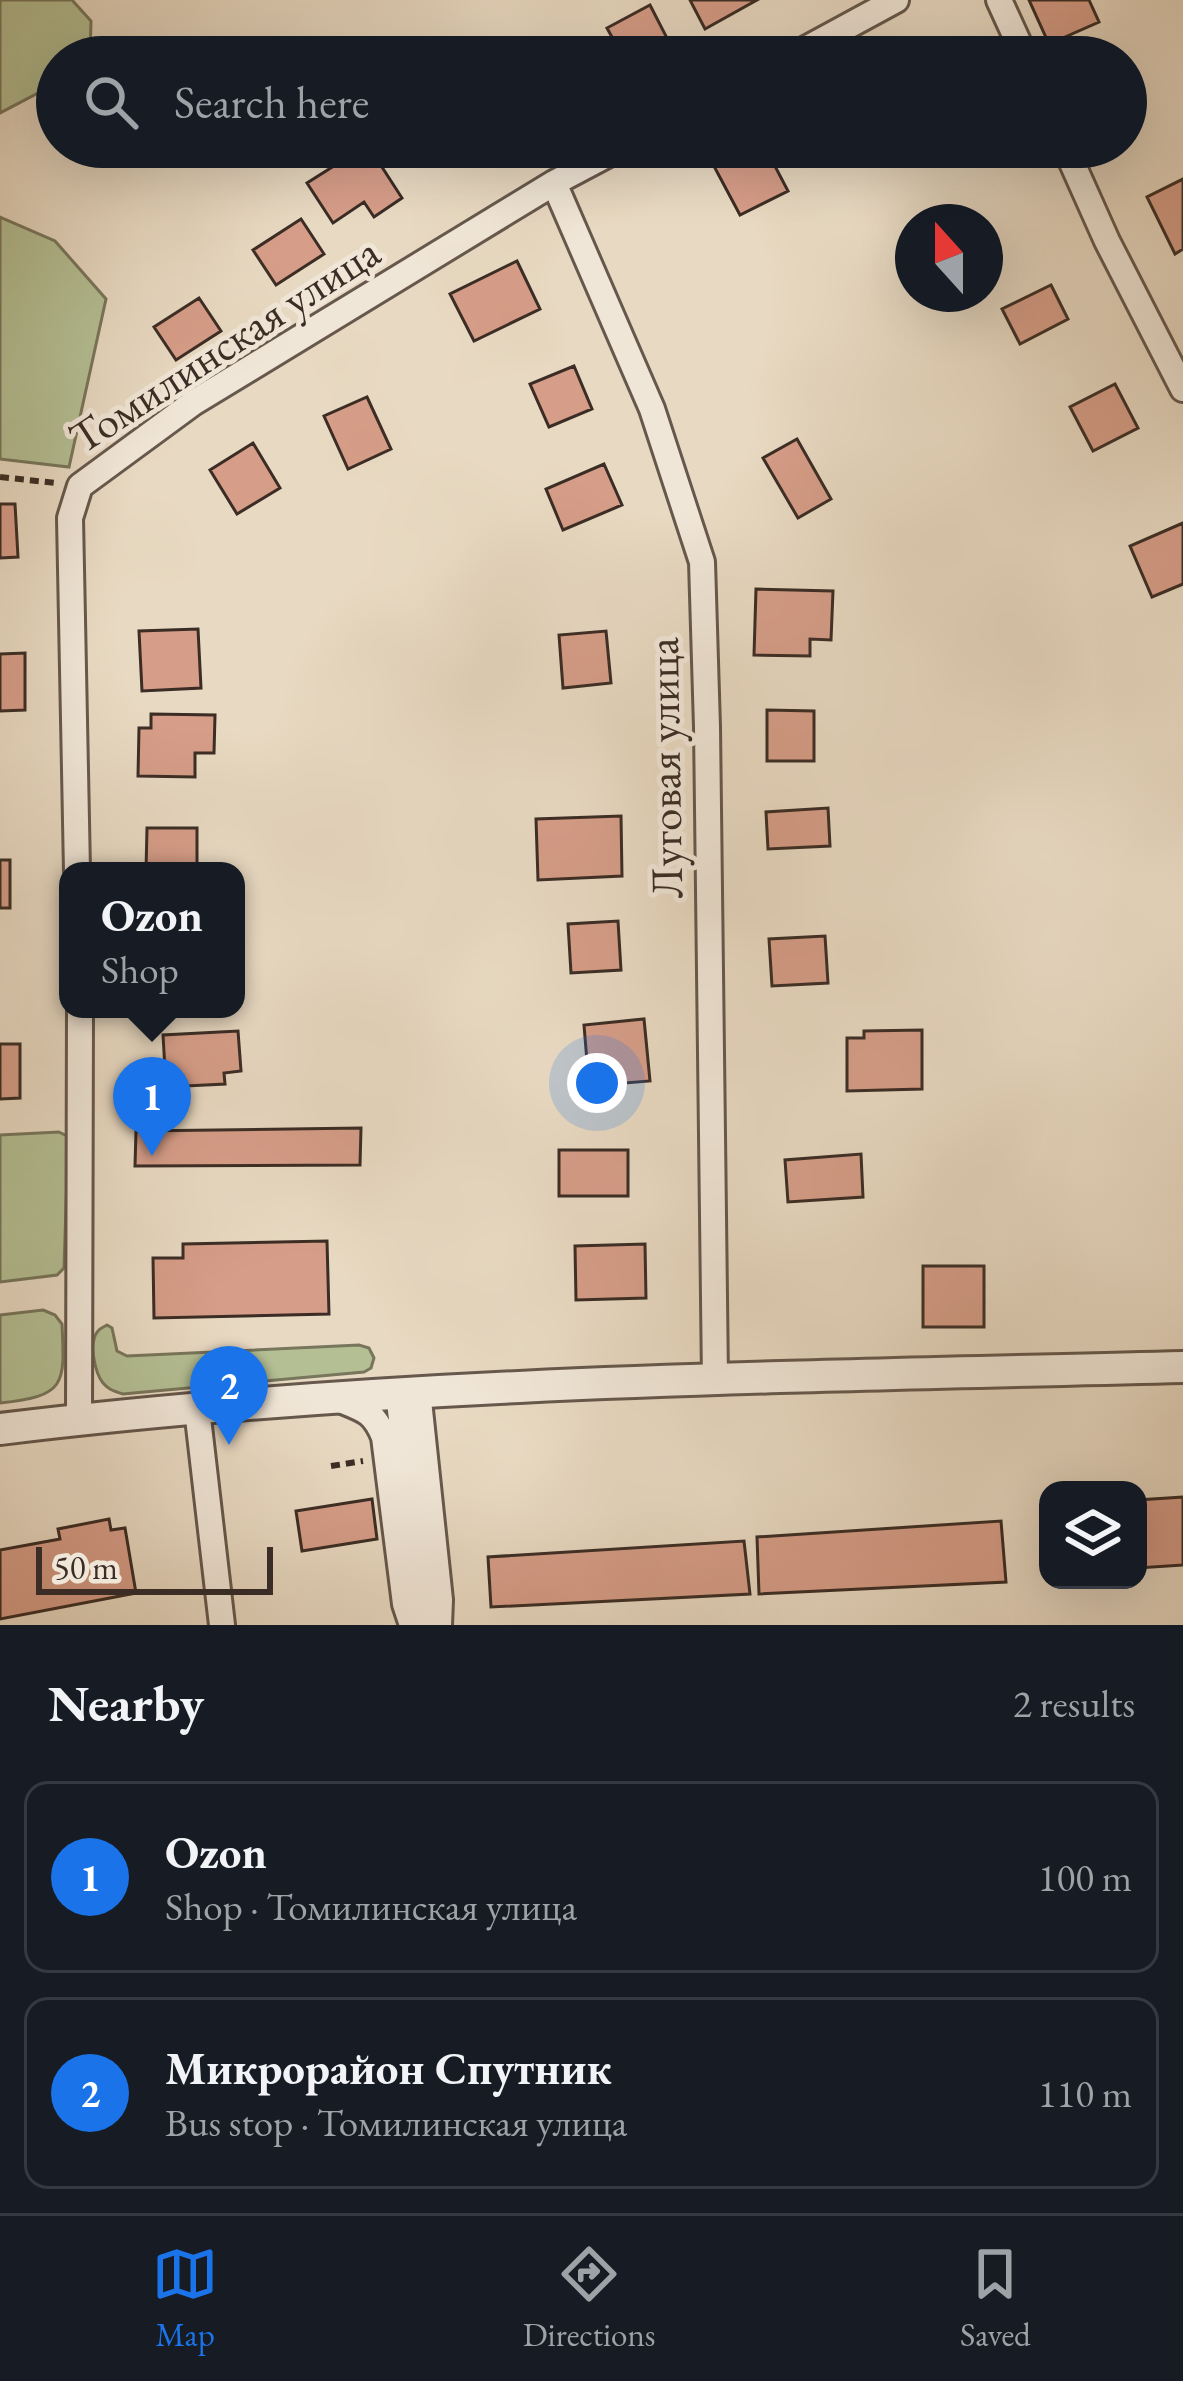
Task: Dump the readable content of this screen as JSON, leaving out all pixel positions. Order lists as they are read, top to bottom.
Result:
{
  "streets": {
    "street": ["Томилинская улица", "Луговая улица"]
  },
  "crossings": [
    ["Томилинская улица", "Луговая улица"]
  ],
  "scale_bar": "50 m",
  "north": "top",
  "page": {
    "search": "Search here",
    "popup": ["Ozon", "Shop"],
    "pins": ["1", "2"],
    "scale": "50 m",
    "heading": ["Nearby", "2 results"],
    "list": [
      {
        "mark": "1",
        "name": "Ozon",
        "note": "Shop · Томилинская улица",
        "value": "100 m"
      },
      {
        "mark": "2",
        "name": "Микрорайон Спутник",
        "note": "Bus stop · Томилинская улица",
        "value": "110 m"
      }
    ],
    "nav": ["Map", "Directions", "Saved"]
  }
}
